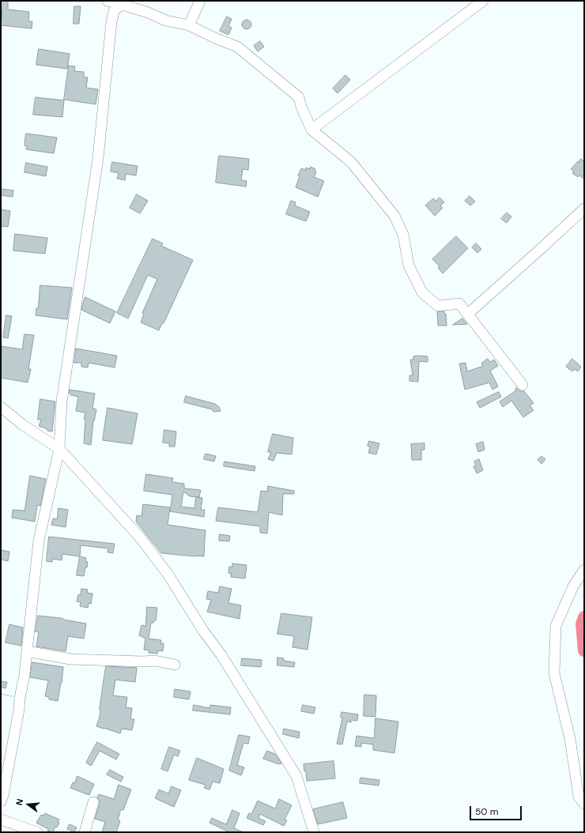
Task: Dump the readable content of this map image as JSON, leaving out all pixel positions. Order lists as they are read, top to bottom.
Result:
{
  "scale_bar": "50 m",
  "north": "left"
}
